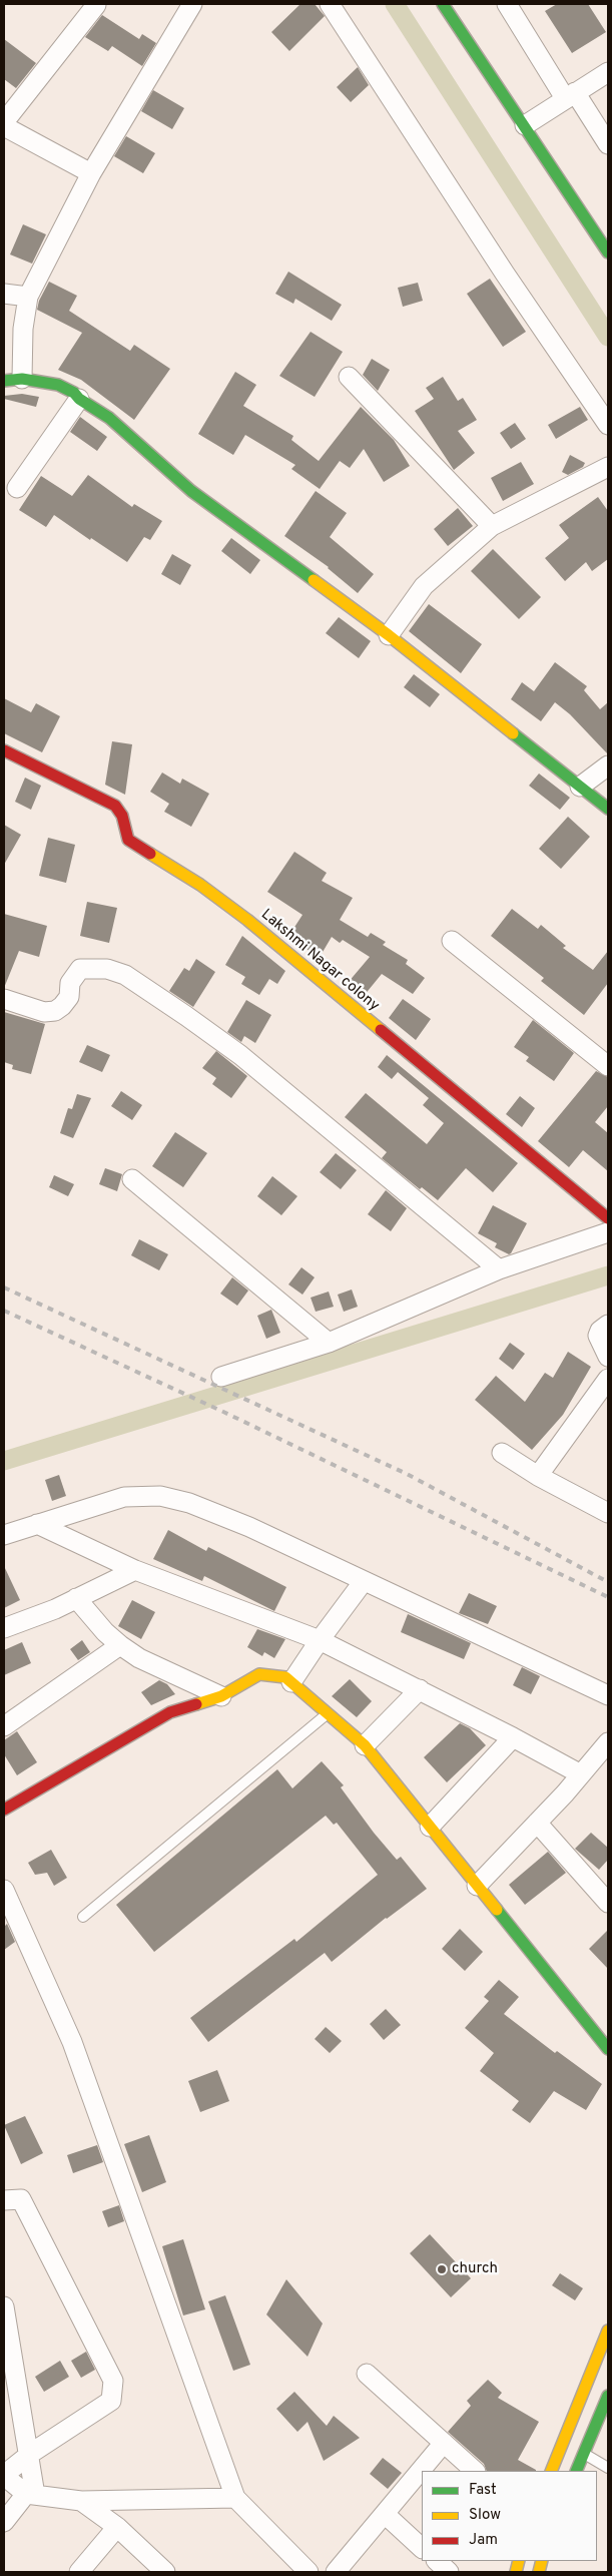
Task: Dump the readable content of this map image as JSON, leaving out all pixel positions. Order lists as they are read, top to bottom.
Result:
{
  "streets": {
    "main road": ["Lakshmi Nagar colony"]
  },
  "places": ["church"],
  "legend": ["Fast", "Slow", "Jam"]
}
